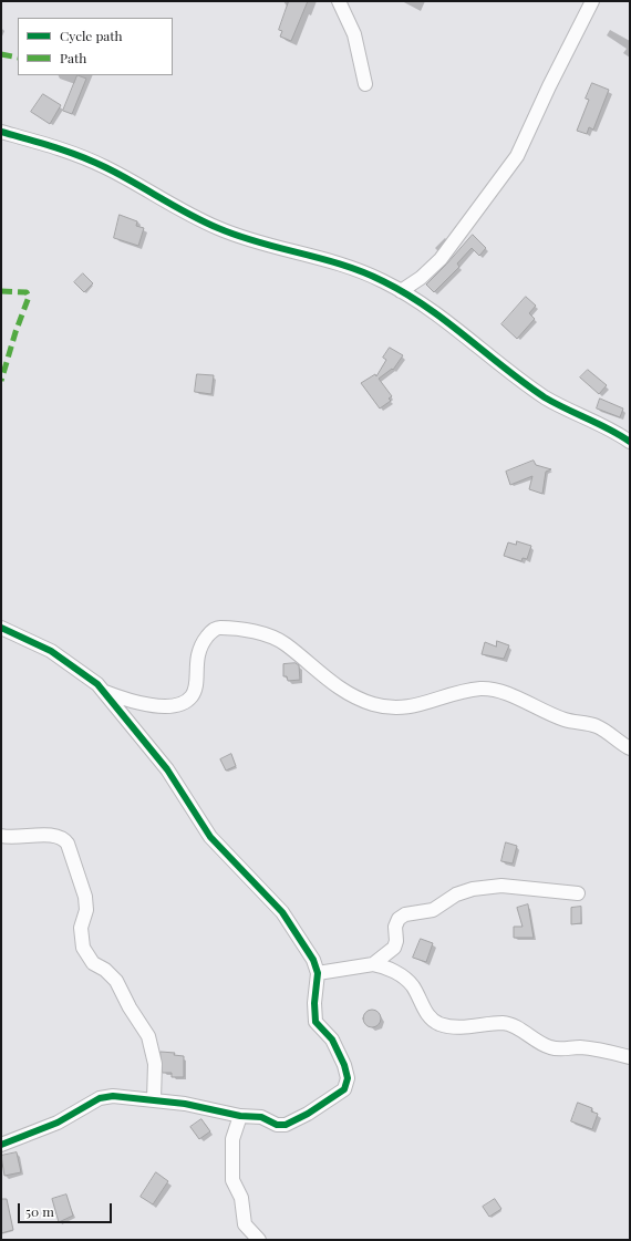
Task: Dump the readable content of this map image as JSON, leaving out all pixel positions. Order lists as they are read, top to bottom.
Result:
{
  "legend": ["Cycle path", "Path"],
  "scale_bar": "50 m"
}
